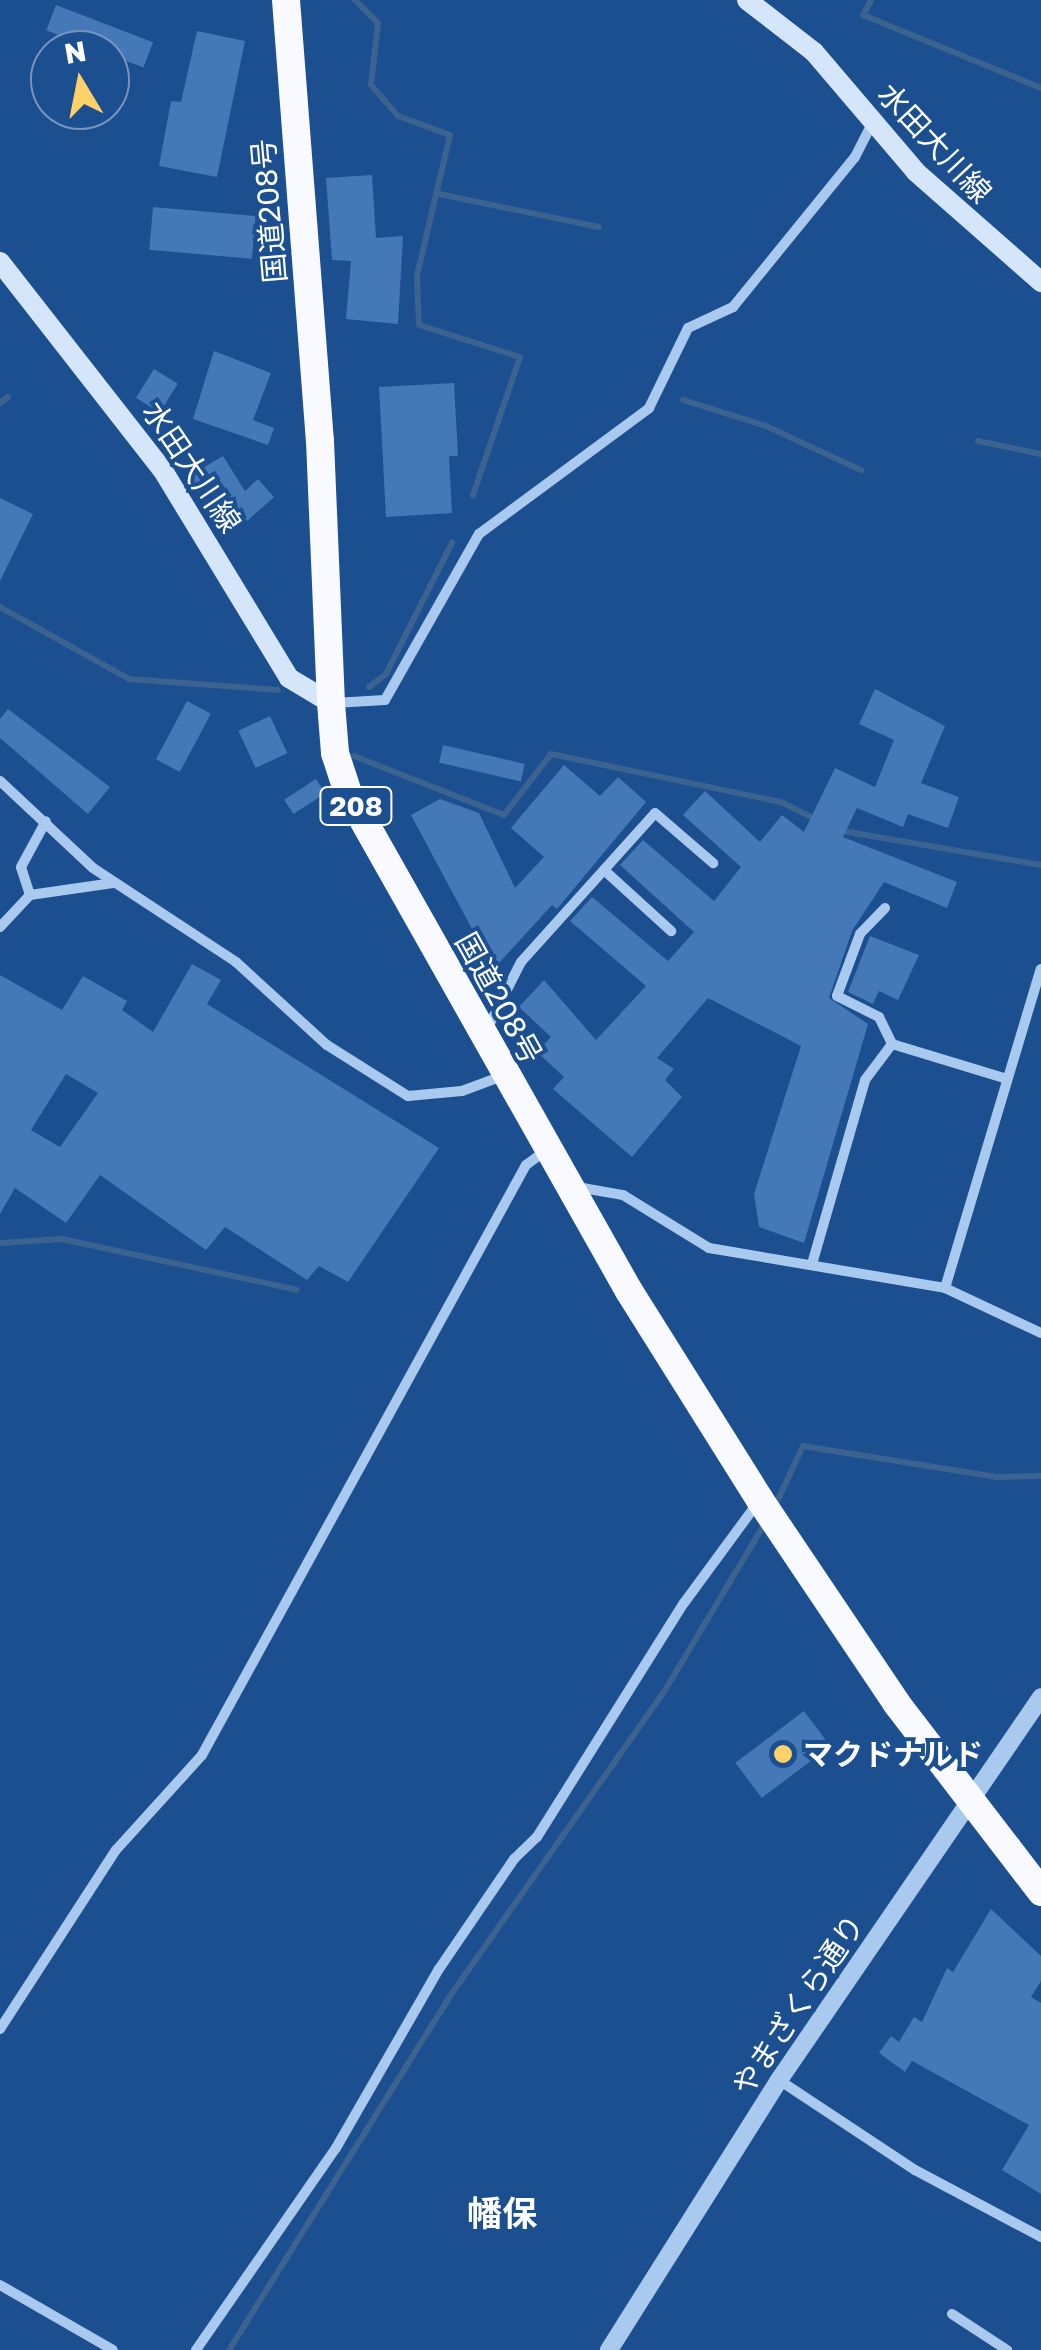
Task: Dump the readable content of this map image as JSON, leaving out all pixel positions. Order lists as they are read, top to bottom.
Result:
{
  "streets": {
    "highway": ["国道208号", "208"],
    "main road": ["水田大川線"],
    "street": ["やまざくら通り"]
  },
  "crossings": [
    ["水田大川線", "国道208号"],
    ["国道208号", "やまざくら通り"]
  ],
  "districts": ["幡保"],
  "places": ["マクドナルド"],
  "north": "top"
}
